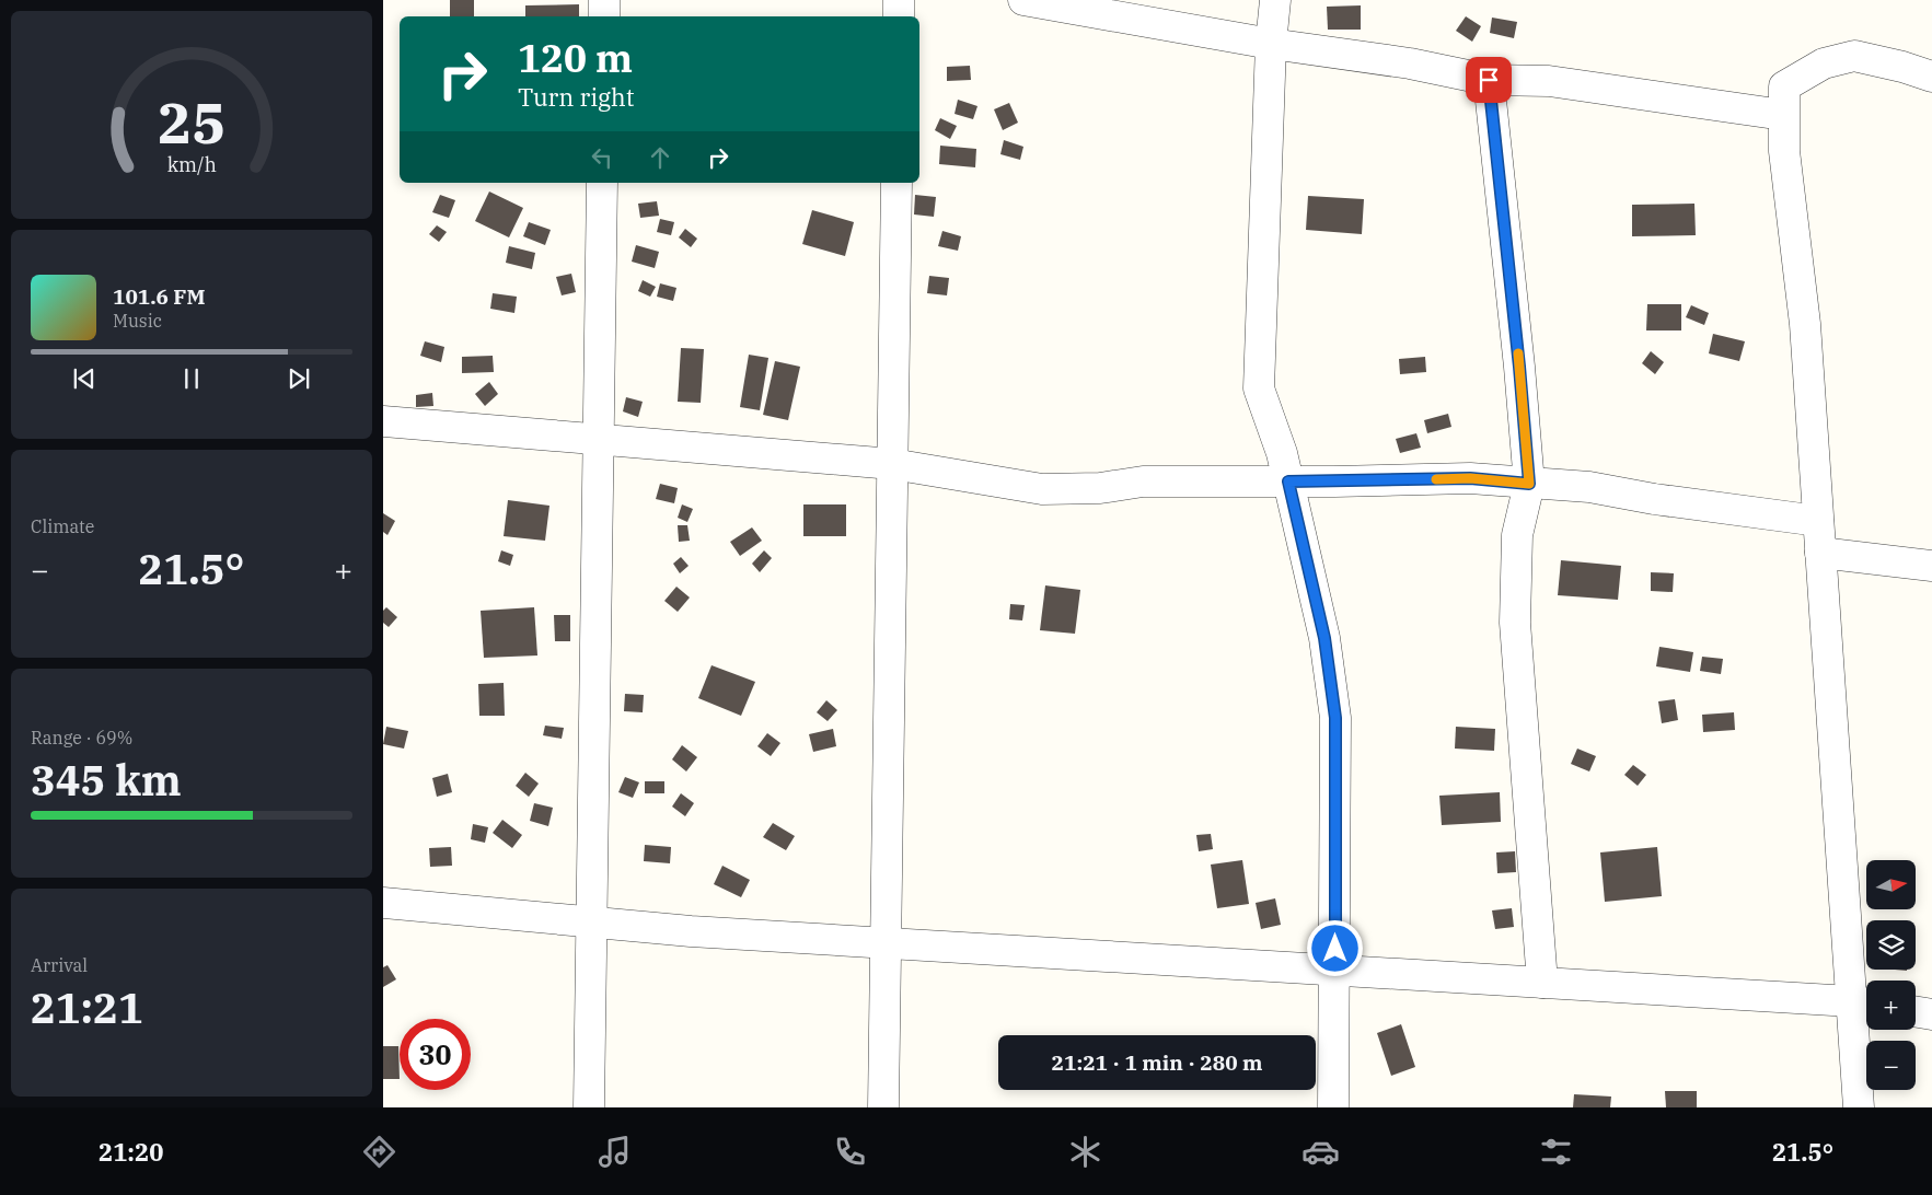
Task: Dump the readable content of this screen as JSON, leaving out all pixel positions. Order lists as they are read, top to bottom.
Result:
{
  "north": "right",
  "page": {
    "turn": ["120 m", "Turn right"],
    "song": ["101.6 FM", "Music"],
    "tile": [
      "Climate",
      ["Range · 69%", "345 km"],
      ["Arrival", "21:21"]
    ],
    "heat": ["−", "21.5°", "+"],
    "map_buttons": ["+", "−"],
    "limit": "30",
    "trip": "21:21 · 1 min · 280 m",
    "tabs": ["21:20", "21.5°"],
    "gauge": ["25", "km/h"]
  }
}
